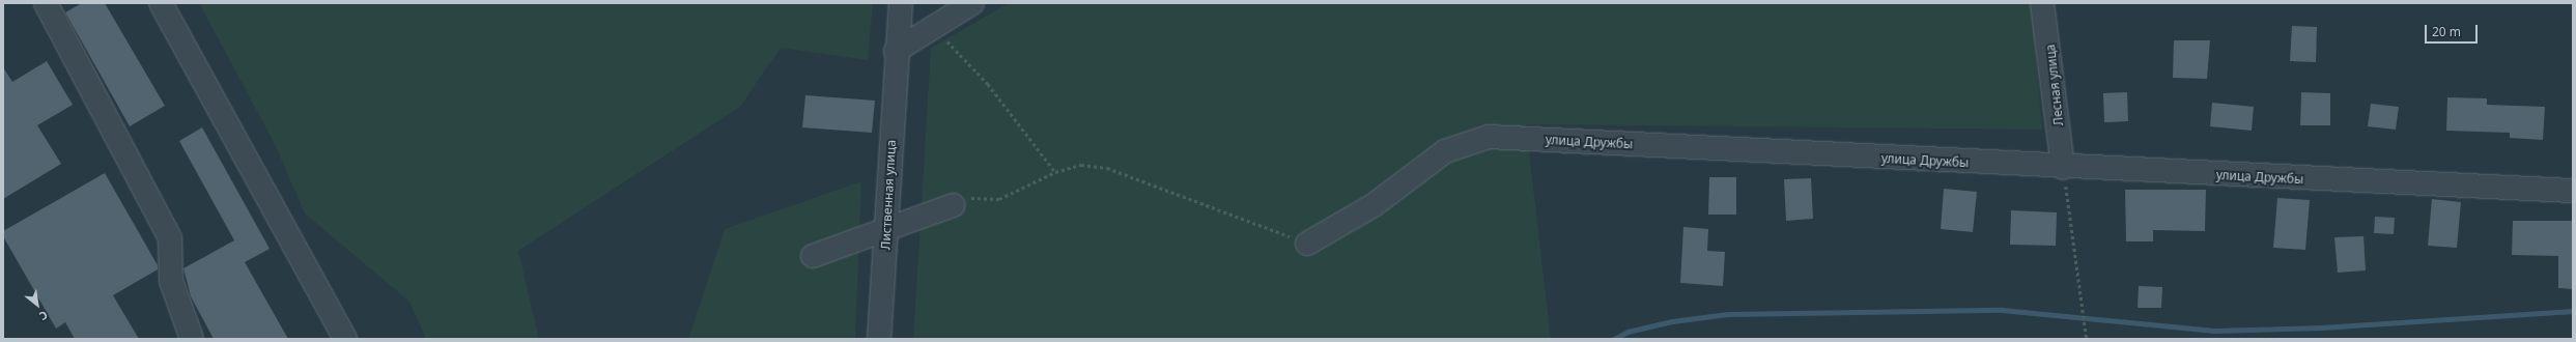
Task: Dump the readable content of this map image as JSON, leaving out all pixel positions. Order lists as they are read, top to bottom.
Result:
{
  "streets": {
    "street": ["Лесная улица", "улица Дружбы", "Лиственная улица"]
  },
  "crossings": [
    ["Лесная улица", "улица Дружбы"]
  ],
  "scale_bar": "20 m",
  "north": "bottom right"
}
